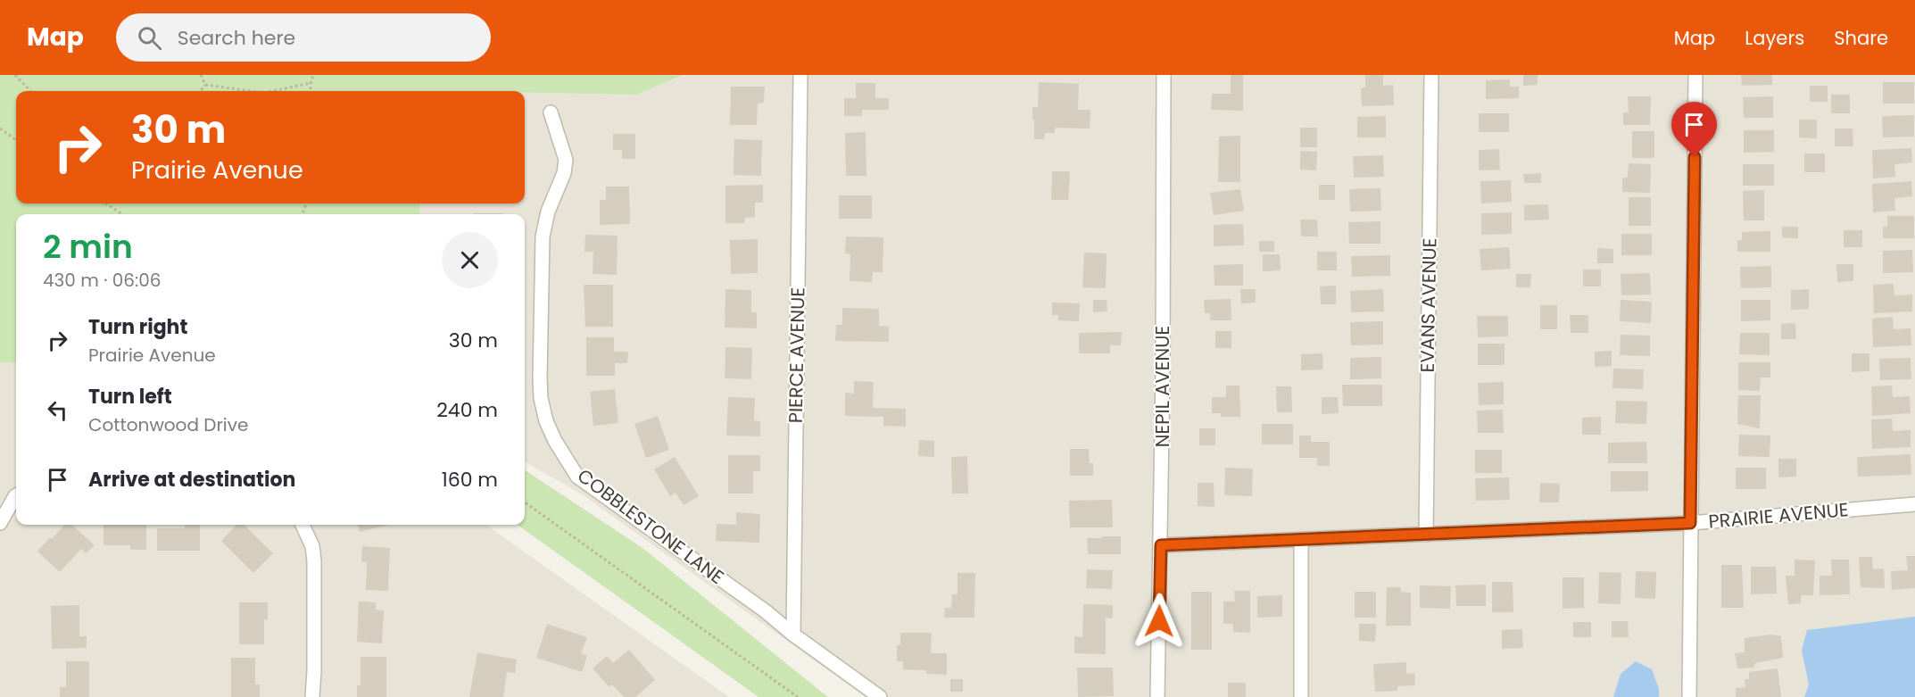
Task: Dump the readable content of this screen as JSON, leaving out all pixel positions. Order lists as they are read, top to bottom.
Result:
{
  "streets": {
    "street": [
      "EVANS AVENUE",
      "PIERCE AVENUE",
      "NEPIL AVENUE",
      "PRAIRIE AVENUE",
      "COBBLESTONE LANE"
    ]
  },
  "crossings": [
    ["EVANS AVENUE", "PRAIRIE AVENUE"],
    ["PIERCE AVENUE", "COBBLESTONE LANE"],
    ["NEPIL AVENUE", "PRAIRIE AVENUE"]
  ],
  "page": {
    "header": "Map",
    "search": "Search here",
    "nav": ["Map", "Layers", "Share"],
    "turn": ["30 m", "Prairie Avenue"],
    "heading": ["2 min", "430 m · 06:06"],
    "list": [
      {
        "name": "Turn right",
        "note": "Prairie Avenue",
        "value": "30 m"
      },
      {
        "name": "Turn left",
        "note": "Cottonwood Drive",
        "value": "240 m"
      },
      {
        "name": "Arrive at destination",
        "value": "160 m"
      }
    ]
  }
}
